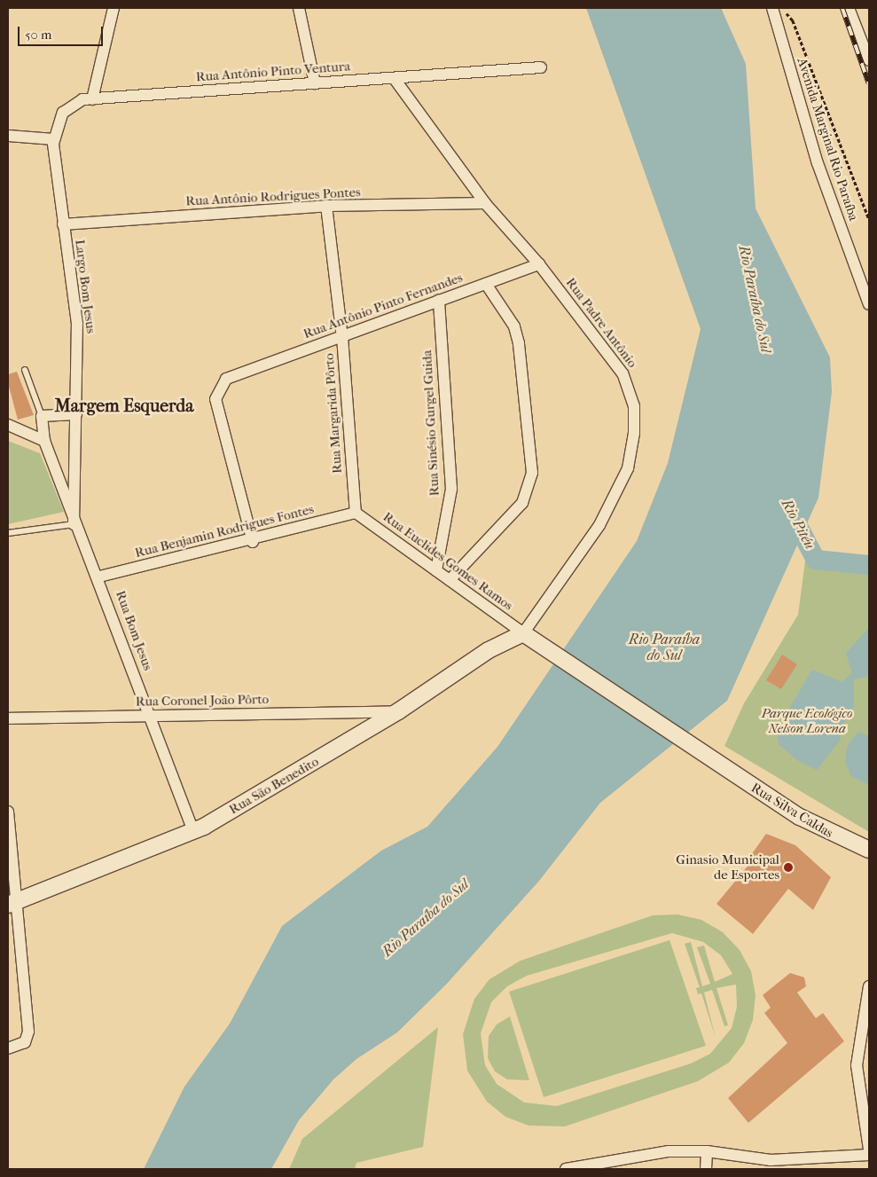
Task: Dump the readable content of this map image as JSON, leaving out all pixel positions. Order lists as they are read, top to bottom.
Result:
{
  "streets": {
    "main road": ["Rua São Benedito", "Rua Silva Caldas"],
    "street": [
      "Rua Antônio Pinto Ventura",
      "Avenida Marginal Rio Paraíba",
      "Rua Antônio Rodrigues Pontes",
      "Largo Bom Jesus",
      "Rua Antônio Pinto Fernandes",
      "Rua Padre Antônio",
      "Rua Margarida Pôrto",
      "Rua Sinésio Gurgel Guida",
      "Rua Benjamin Rodrigues Fontes",
      "Rua Euclides Gomes Ramos",
      "Rua Bom Jesus",
      "Rua Coronel João Pôrto"
    ]
  },
  "crossings": [
    ["Rua Antônio Pinto Ventura", "Largo Bom Jesus"],
    ["Rua Antônio Pinto Ventura", "Rua Padre Antônio"],
    ["Rua Antônio Rodrigues Pontes", "Largo Bom Jesus"],
    ["Rua Antônio Rodrigues Pontes", "Rua Padre Antônio"],
    ["Rua Antônio Rodrigues Pontes", "Rua Margarida Pôrto"],
    ["Largo Bom Jesus", "Rua Bom Jesus"],
    ["Rua Antônio Pinto Fernandes", "Rua Padre Antônio"],
    ["Rua Antônio Pinto Fernandes", "Rua Margarida Pôrto"],
    ["Rua Antônio Pinto Fernandes", "Rua Sinésio Gurgel Guida"],
    ["Rua Antônio Pinto Fernandes", "Rua Benjamin Rodrigues Fontes"],
    ["Rua Padre Antônio", "Rua Euclides Gomes Ramos"],
    ["Rua Padre Antônio", "Rua São Benedito"],
    ["Rua Padre Antônio", "Rua Silva Caldas"],
    ["Rua Margarida Pôrto", "Rua Benjamin Rodrigues Fontes"],
    ["Rua Margarida Pôrto", "Rua Euclides Gomes Ramos"],
    ["Rua Sinésio Gurgel Guida", "Rua Euclides Gomes Ramos"],
    ["Rua Benjamin Rodrigues Fontes", "Rua Euclides Gomes Ramos"],
    ["Rua Benjamin Rodrigues Fontes", "Rua Bom Jesus"],
    ["Rua Euclides Gomes Ramos", "Rua São Benedito"],
    ["Rua Euclides Gomes Ramos", "Rua Silva Caldas"],
    ["Rua Bom Jesus", "Rua Coronel João Pôrto"],
    ["Rua Bom Jesus", "Rua São Benedito"],
    ["Rua Coronel João Pôrto", "Rua São Benedito"],
    ["Rua São Benedito", "Rua Silva Caldas"]
  ],
  "districts": ["Margem Esquerda"],
  "water": ["Rio Paraíba do Sul", "Rio Pitéu"],
  "parks": ["Parque Ecológico Nelson Lorena"],
  "places": ["Ginasio Municipal de Esportes"],
  "scale_bar": "50 m"
}
